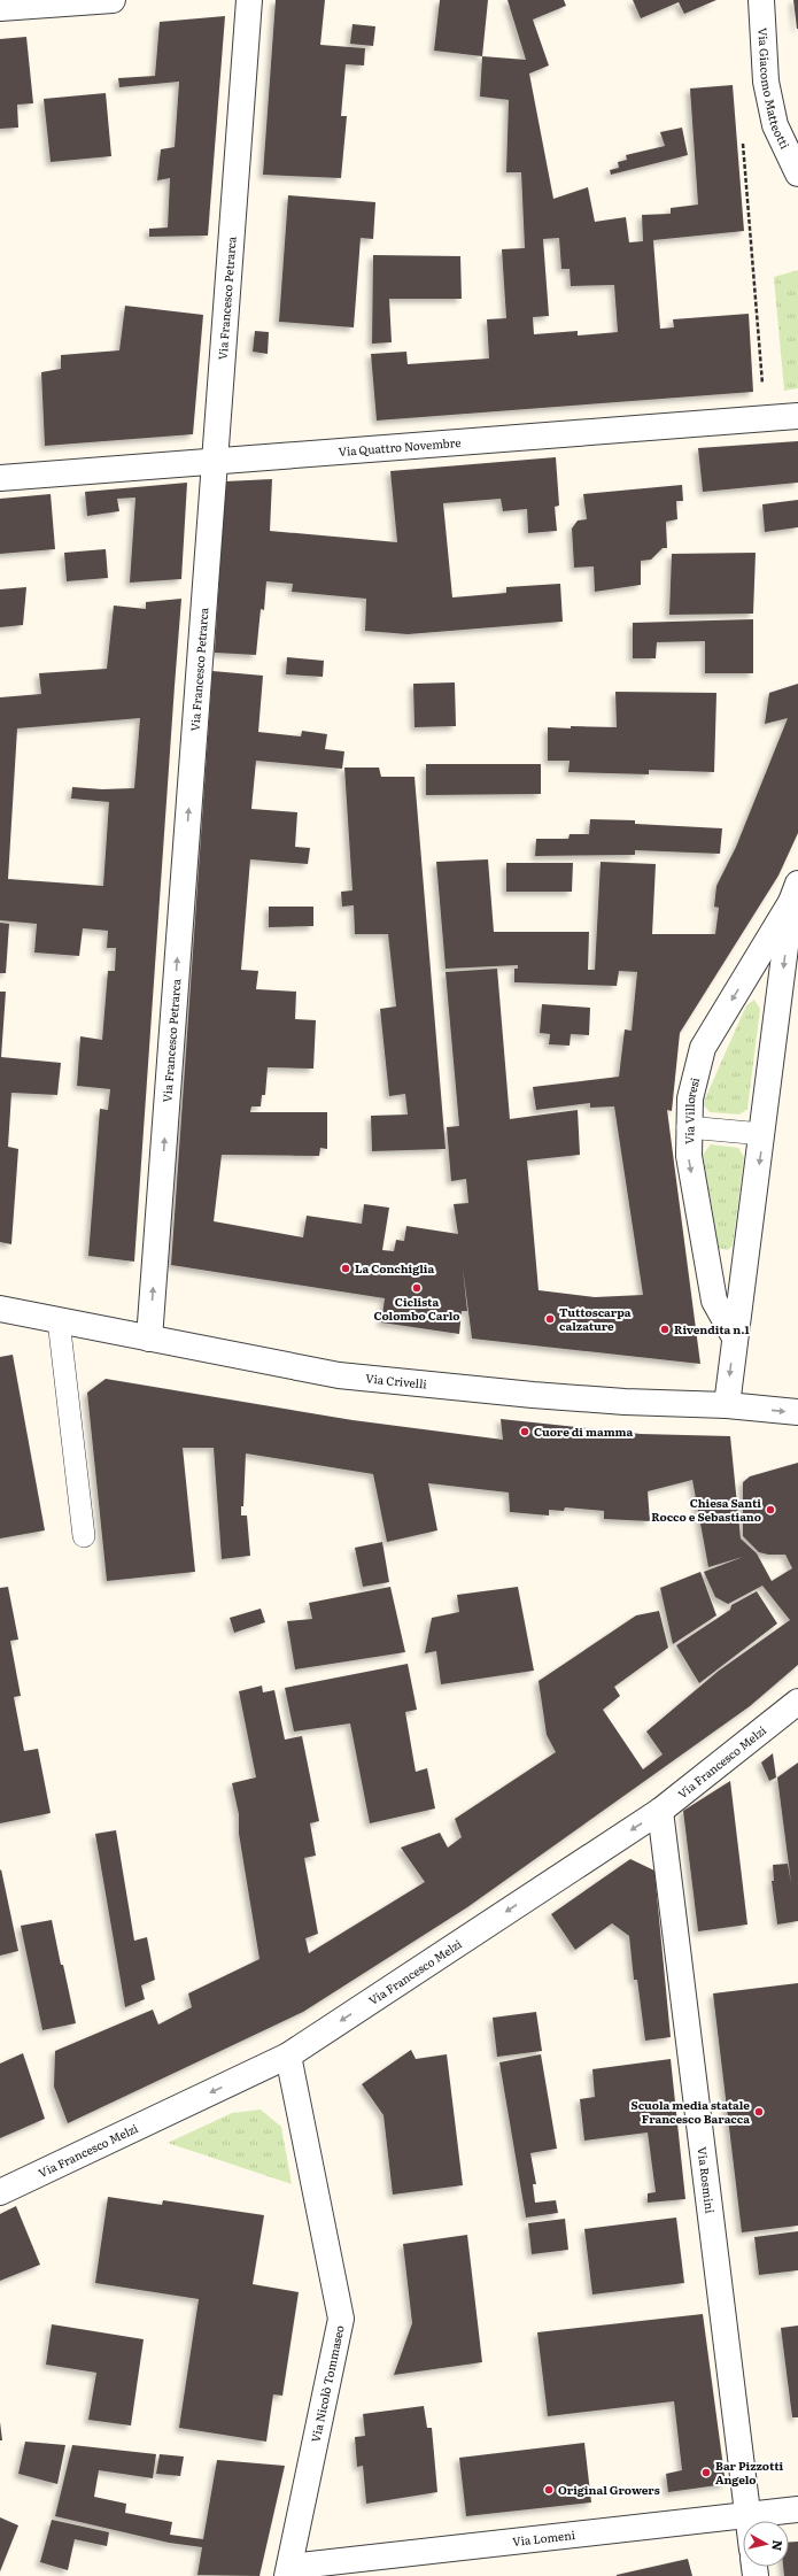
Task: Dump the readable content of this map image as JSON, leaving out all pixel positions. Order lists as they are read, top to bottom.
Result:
{
  "streets": {
    "street": [
      "Via Giacomo Matteotti",
      "Via Francesco Petrarca",
      "Via Quattro Novembre",
      "Via Villoresi",
      "Via Crivelli",
      "Via Francesco Melzi",
      "Via Rosmini",
      "Via Nicolò Tommaseo",
      "Via Lomeni"
    ]
  },
  "crossings": [
    ["Via Francesco Petrarca", "Via Quattro Novembre"],
    ["Via Francesco Petrarca", "Via Crivelli"],
    ["Via Villoresi", "Via Crivelli"],
    ["Via Francesco Melzi", "Via Rosmini"],
    ["Via Francesco Melzi", "Via Nicolò Tommaseo"],
    ["Via Rosmini", "Via Lomeni"],
    ["Via Nicolò Tommaseo", "Via Lomeni"]
  ],
  "one_way": ["Via Francesco Petrarca", "Via Villoresi", "Via Francesco Melzi"],
  "places": [
    "La Conchiglia",
    "Ciclista Colombo Carlo",
    "Tuttoscarpa calzature",
    "Rivendita n.1",
    "Cuore di mamma",
    "Chiesa Santi Rocco e Sebastiano",
    "Scuola media statale Francesco Baracca",
    "Bar Pizzotti Angelo",
    "Original Growers"
  ],
  "north": "right"
}
